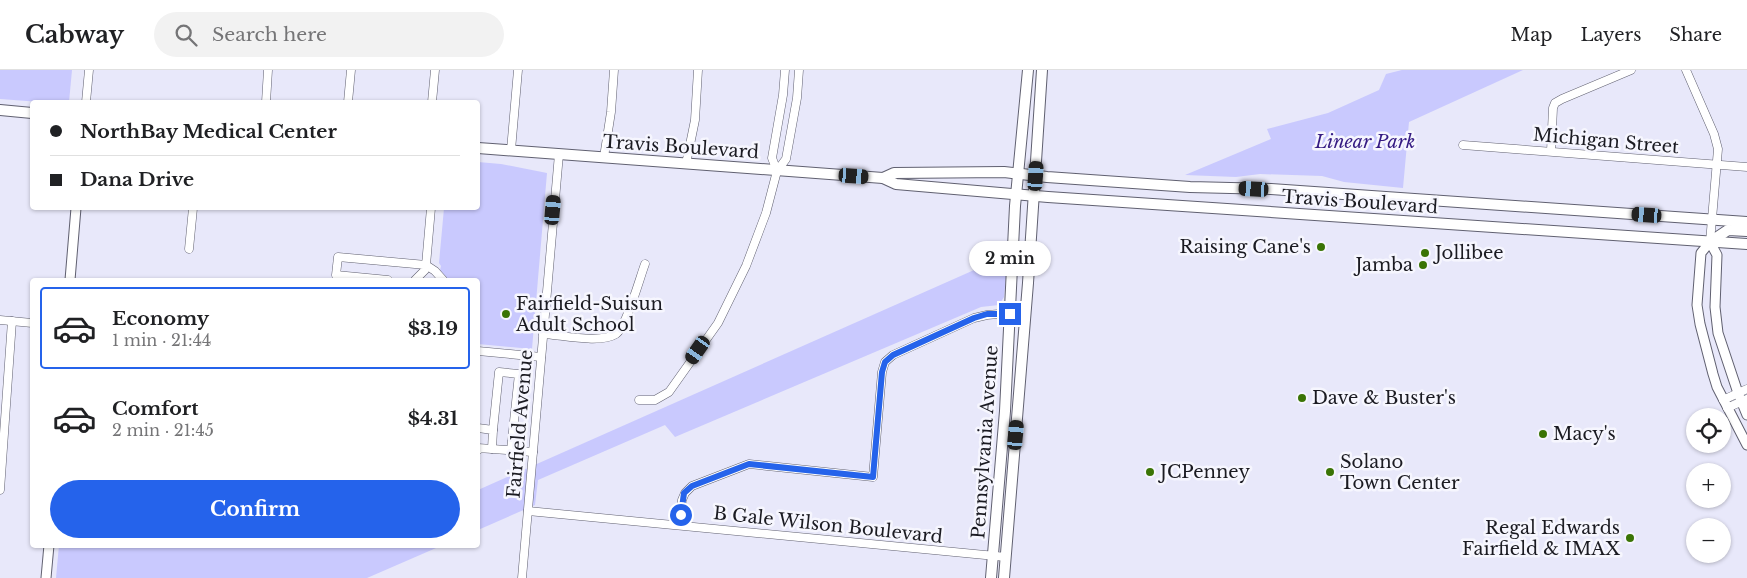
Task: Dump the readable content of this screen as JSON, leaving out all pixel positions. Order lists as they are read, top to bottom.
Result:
{
  "streets": {
    "main road": ["Travis Boulevard", "Pennsylvania Avenue"],
    "street": ["Michigan Street", "Fairfield Avenue", "B Gale Wilson Boulevard"]
  },
  "crossings": [
    ["Travis Boulevard", "Fairfield Avenue"],
    ["Travis Boulevard", "Pennsylvania Avenue"],
    ["Fairfield Avenue", "B Gale Wilson Boulevard"],
    ["Pennsylvania Avenue", "B Gale Wilson Boulevard"]
  ],
  "parks": ["Linear Park"],
  "places": [
    "Raising Cane's",
    "Jollibee",
    "Jamba",
    "Fairfield-Suisun Adult School",
    "Dave & Buster's",
    "Macy's",
    "JCPenney",
    "Solano Town Center",
    "Regal Edwards Fairfield & IMAX"
  ],
  "page": {
    "header": "Cabway",
    "search": "Search here",
    "nav": ["Map", "Layers", "Share"],
    "banner": ["NorthBay Medical Center", "Dana Drive"],
    "bubble": "2 min",
    "list": [
      {
        "name": "Economy",
        "note": "1 min · 21:44",
        "value": "$3.19"
      },
      {
        "name": "Comfort",
        "note": "2 min · 21:45",
        "value": "$4.31"
      }
    ],
    "map_buttons": ["+", "−"],
    "buttons": "Confirm"
  }
}
